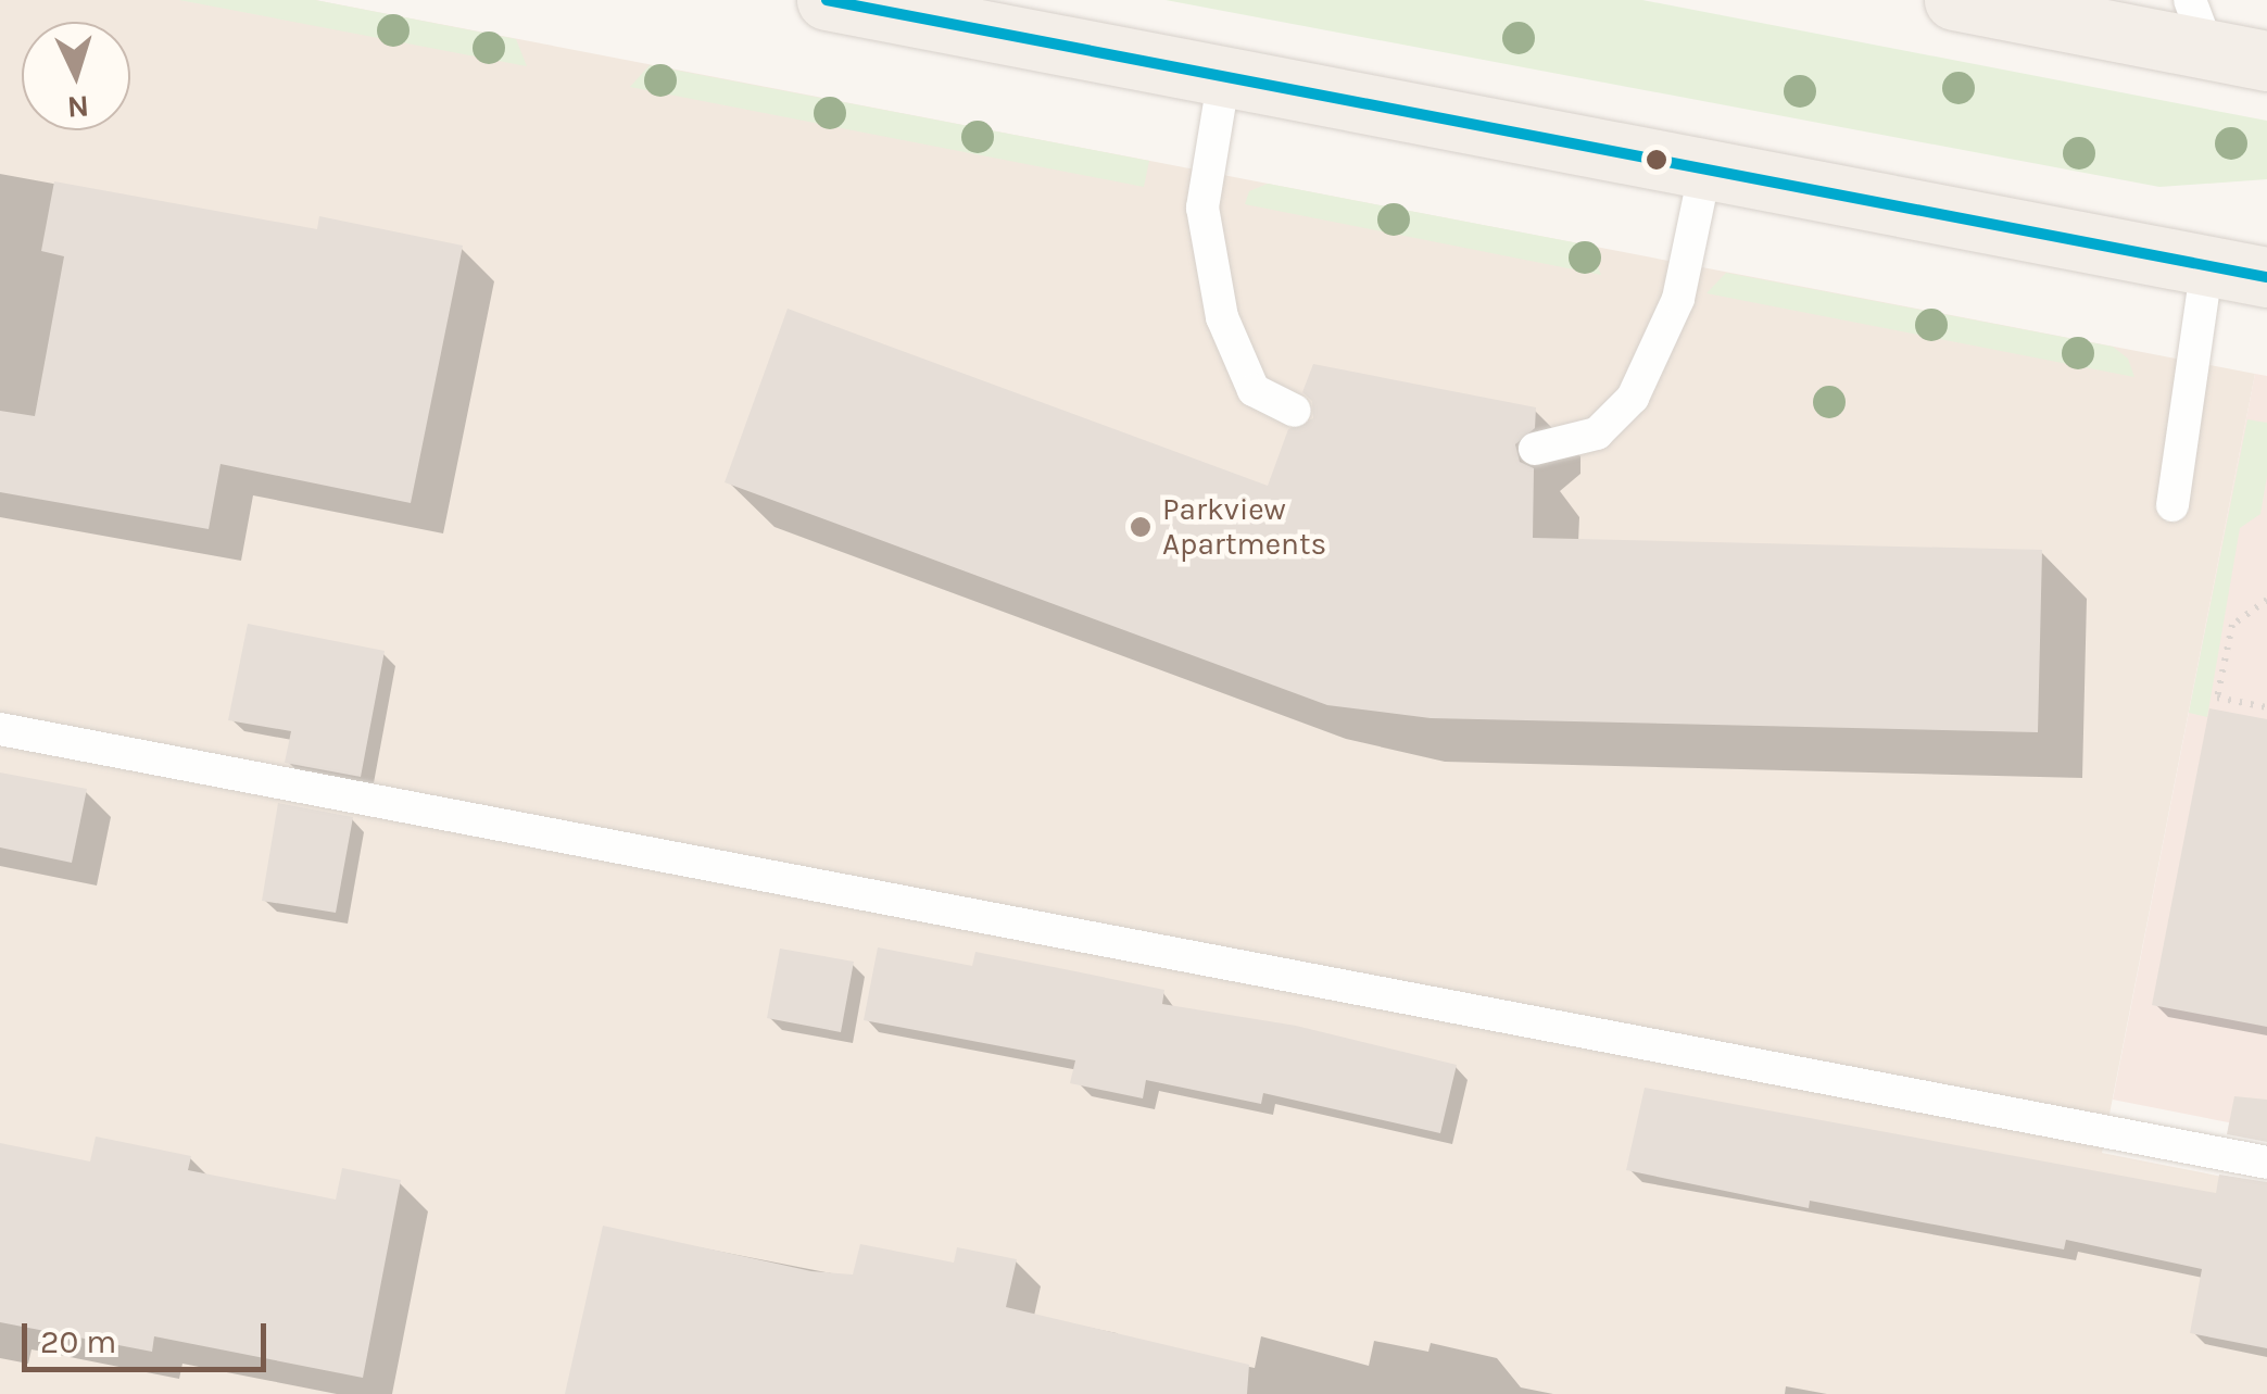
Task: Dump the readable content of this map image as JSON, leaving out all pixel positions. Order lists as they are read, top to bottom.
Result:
{
  "places": ["Parkview Apartments"],
  "lines": ["transit line 20"],
  "scale_bar": "20 m",
  "north": "bottom"
}
